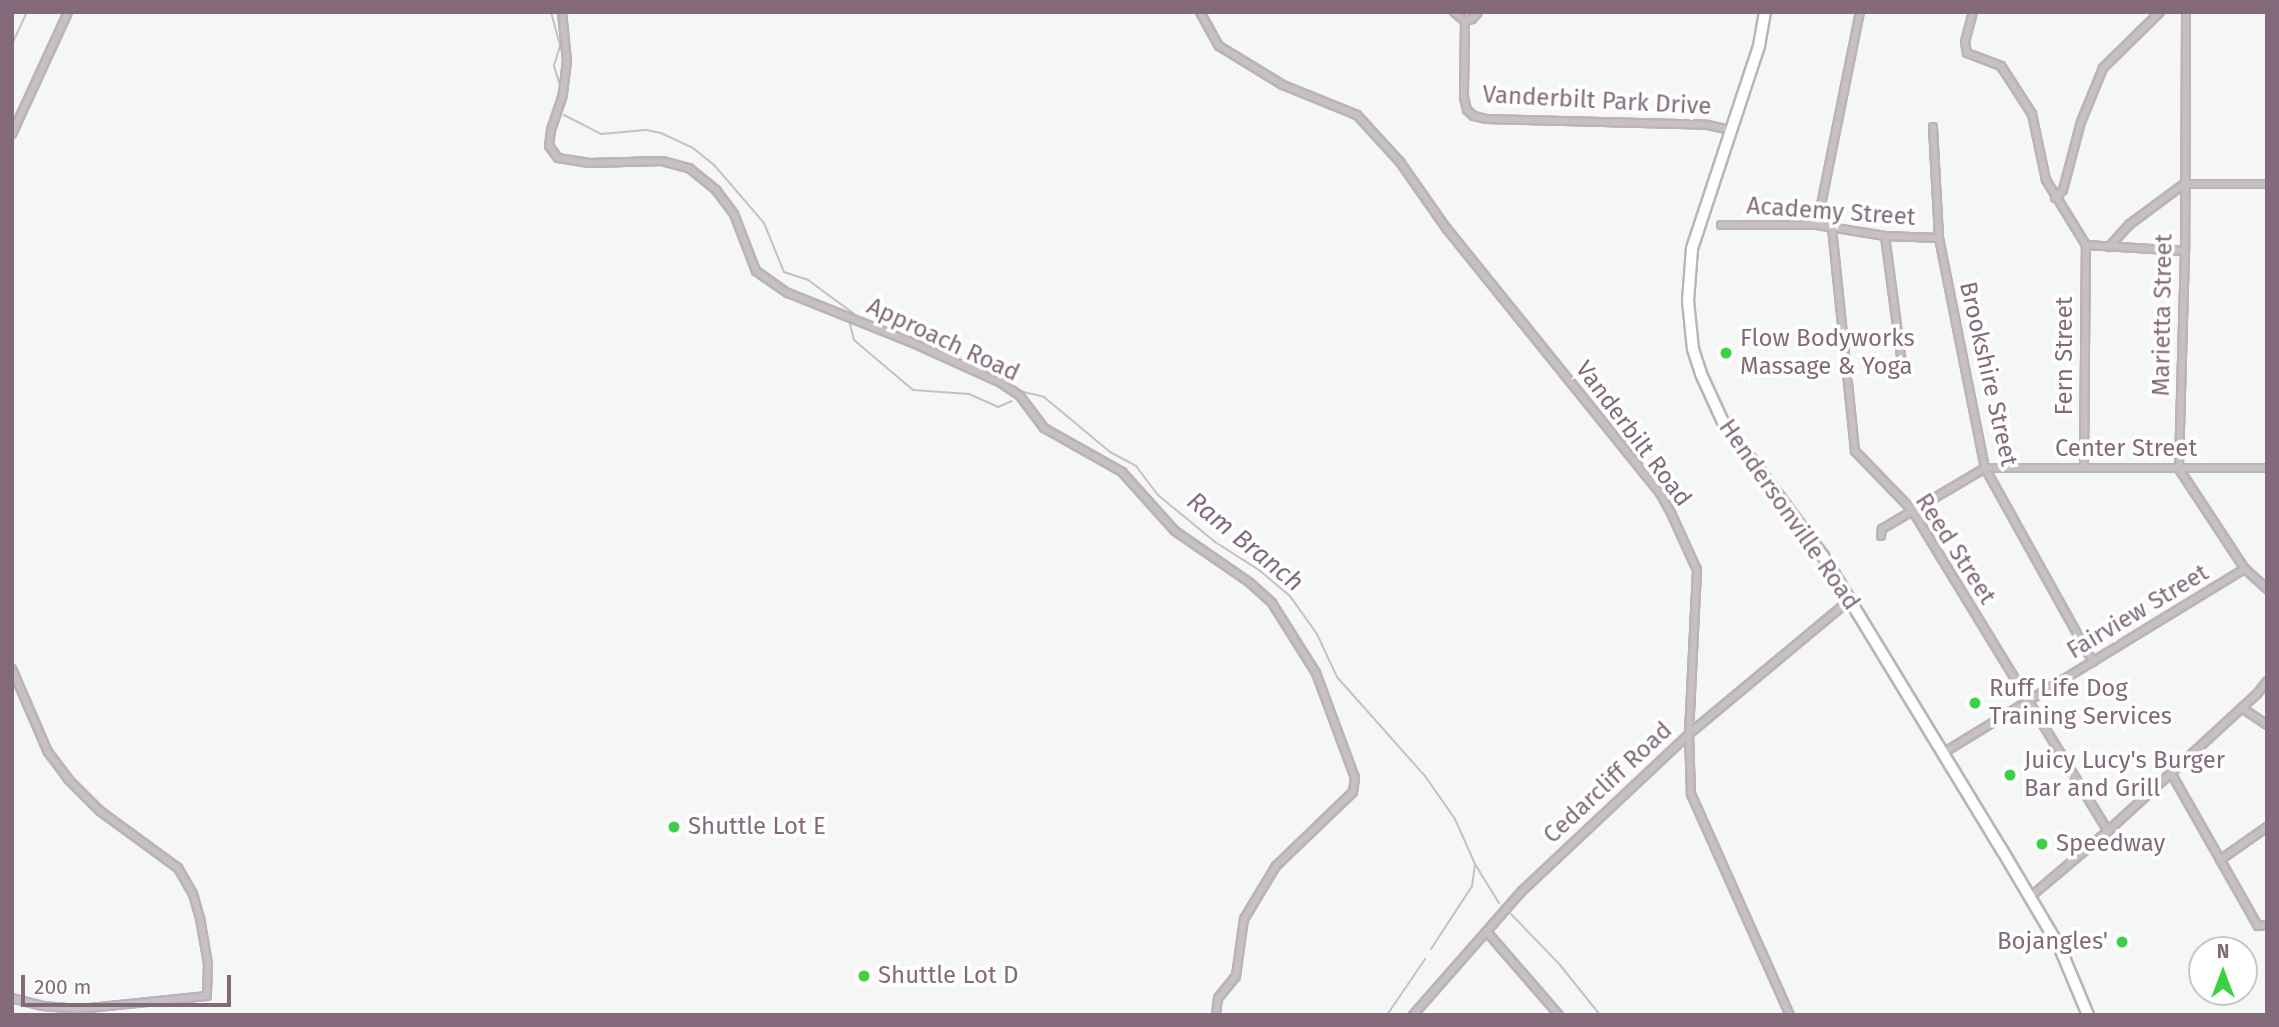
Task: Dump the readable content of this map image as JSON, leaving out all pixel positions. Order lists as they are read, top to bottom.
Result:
{
  "streets": {
    "main road": ["Hendersonville Road"],
    "street": [
      "Vanderbilt Park Drive",
      "Academy Street",
      "Marietta Street",
      "Approach Road",
      "Fern Street",
      "Brookshire Street",
      "Vanderbilt Road",
      "Center Street",
      "Reed Street",
      "Fairview Street",
      "Cedarcliff Road"
    ]
  },
  "crossings": [
    ["Vanderbilt Park Drive", "Hendersonville Road"],
    ["Academy Street", "Brookshire Street"],
    ["Academy Street", "Reed Street"],
    ["Marietta Street", "Center Street"],
    ["Fern Street", "Center Street"],
    ["Brookshire Street", "Center Street"],
    ["Brookshire Street", "Fairview Street"],
    ["Vanderbilt Road", "Cedarcliff Road"],
    ["Center Street", "Reed Street"],
    ["Hendersonville Road", "Fairview Street"],
    ["Hendersonville Road", "Cedarcliff Road"],
    ["Reed Street", "Fairview Street"]
  ],
  "water": ["Ram Branch"],
  "places": [
    "Flow Bodyworks Massage & Yoga",
    "Ruff Life Dog Training Services",
    "Juicy Lucy's Burger Bar and Grill",
    "Shuttle Lot E",
    "Speedway",
    "Bojangles'",
    "Shuttle Lot D"
  ],
  "scale_bar": "200 m",
  "north": "top"
}
